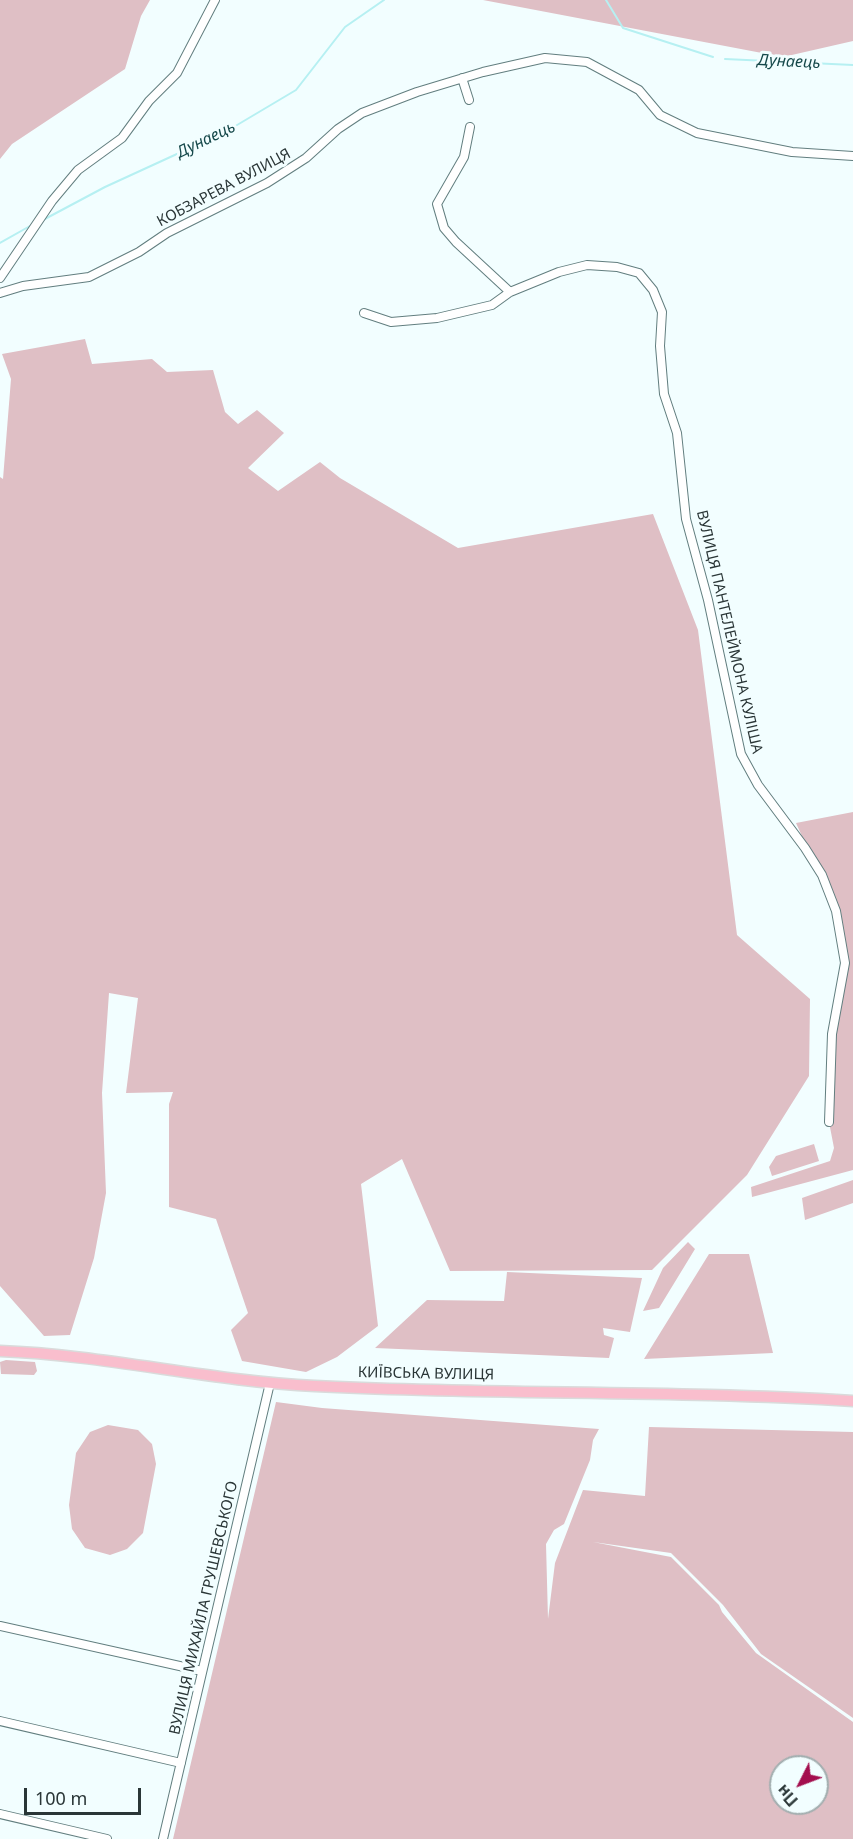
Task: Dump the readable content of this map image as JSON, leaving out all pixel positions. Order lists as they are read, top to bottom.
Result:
{
  "streets": {
    "main road": ["КИЇВСЬКА ВУЛИЦЯ"],
    "street": ["КОБЗАРЕВА ВУЛИЦЯ", "ВУЛИЦЯ ПАНТЕЛЕЙМОНА КУЛІША", "ВУЛИЦЯ МИХАЙЛА ГРУШЕВСЬКОГО"]
  },
  "crossings": [
    ["КИЇВСЬКА ВУЛИЦЯ", "ВУЛИЦЯ МИХАЙЛА ГРУШЕВСЬКОГО"]
  ],
  "water": ["Дунаець"],
  "scale_bar": "100 m",
  "north": "bottom left"
}
